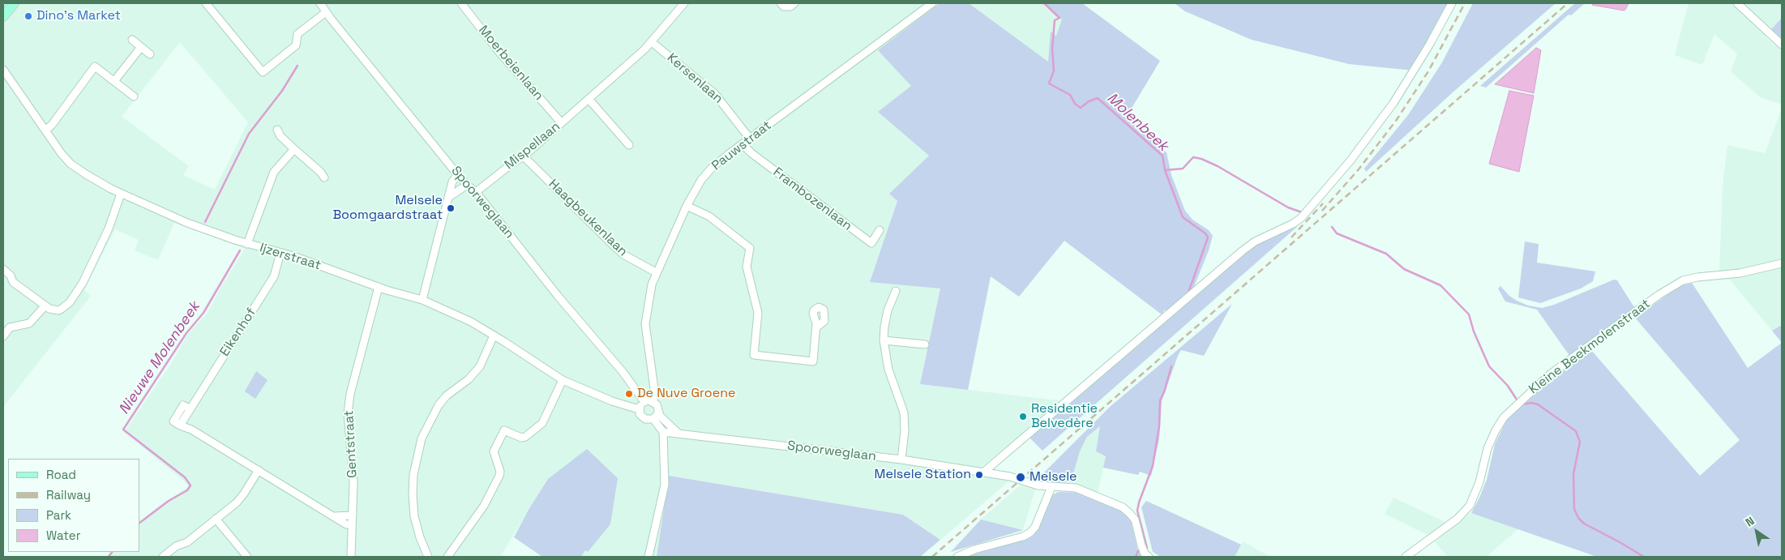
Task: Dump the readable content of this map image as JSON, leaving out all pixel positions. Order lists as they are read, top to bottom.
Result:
{
  "streets": {
    "street": [
      "Moerbeienlaan",
      "Kersenlaan",
      "Mispellaan",
      "Pauwstraat",
      "Frambozenlaan",
      "Spoorweglaan",
      "Haagbeukenlaan",
      "Ijzerstraat",
      "Eikenhof",
      "Kleine Beekmolenstraat",
      "Gentstraat"
    ]
  },
  "crossings": [
    ["Moerbeienlaan", "Mispellaan"],
    ["Kersenlaan", "Mispellaan"],
    ["Kersenlaan", "Pauwstraat"],
    ["Mispellaan", "Spoorweglaan"],
    ["Mispellaan", "Haagbeukenlaan"],
    ["Pauwstraat", "Frambozenlaan"],
    ["Pauwstraat", "Spoorweglaan"],
    ["Pauwstraat", "Haagbeukenlaan"],
    ["Pauwstraat", "Ijzerstraat"],
    ["Spoorweglaan", "Ijzerstraat"],
    ["Ijzerstraat", "Eikenhof"],
    ["Ijzerstraat", "Gentstraat"],
    ["Eikenhof", "Gentstraat"]
  ],
  "water": ["Molenbeek", "Nieuwe Molenbeek"],
  "places": [
    "Dino's Market",
    "Melsele Boomgaardstraat",
    "De Nuve Groene",
    "Residentie Belvedère",
    "Melsele Station",
    "Melsele"
  ],
  "legend": [
    "Road",
    "Railway",
    "Park",
    "Water"
  ],
  "north": "top left"
}
